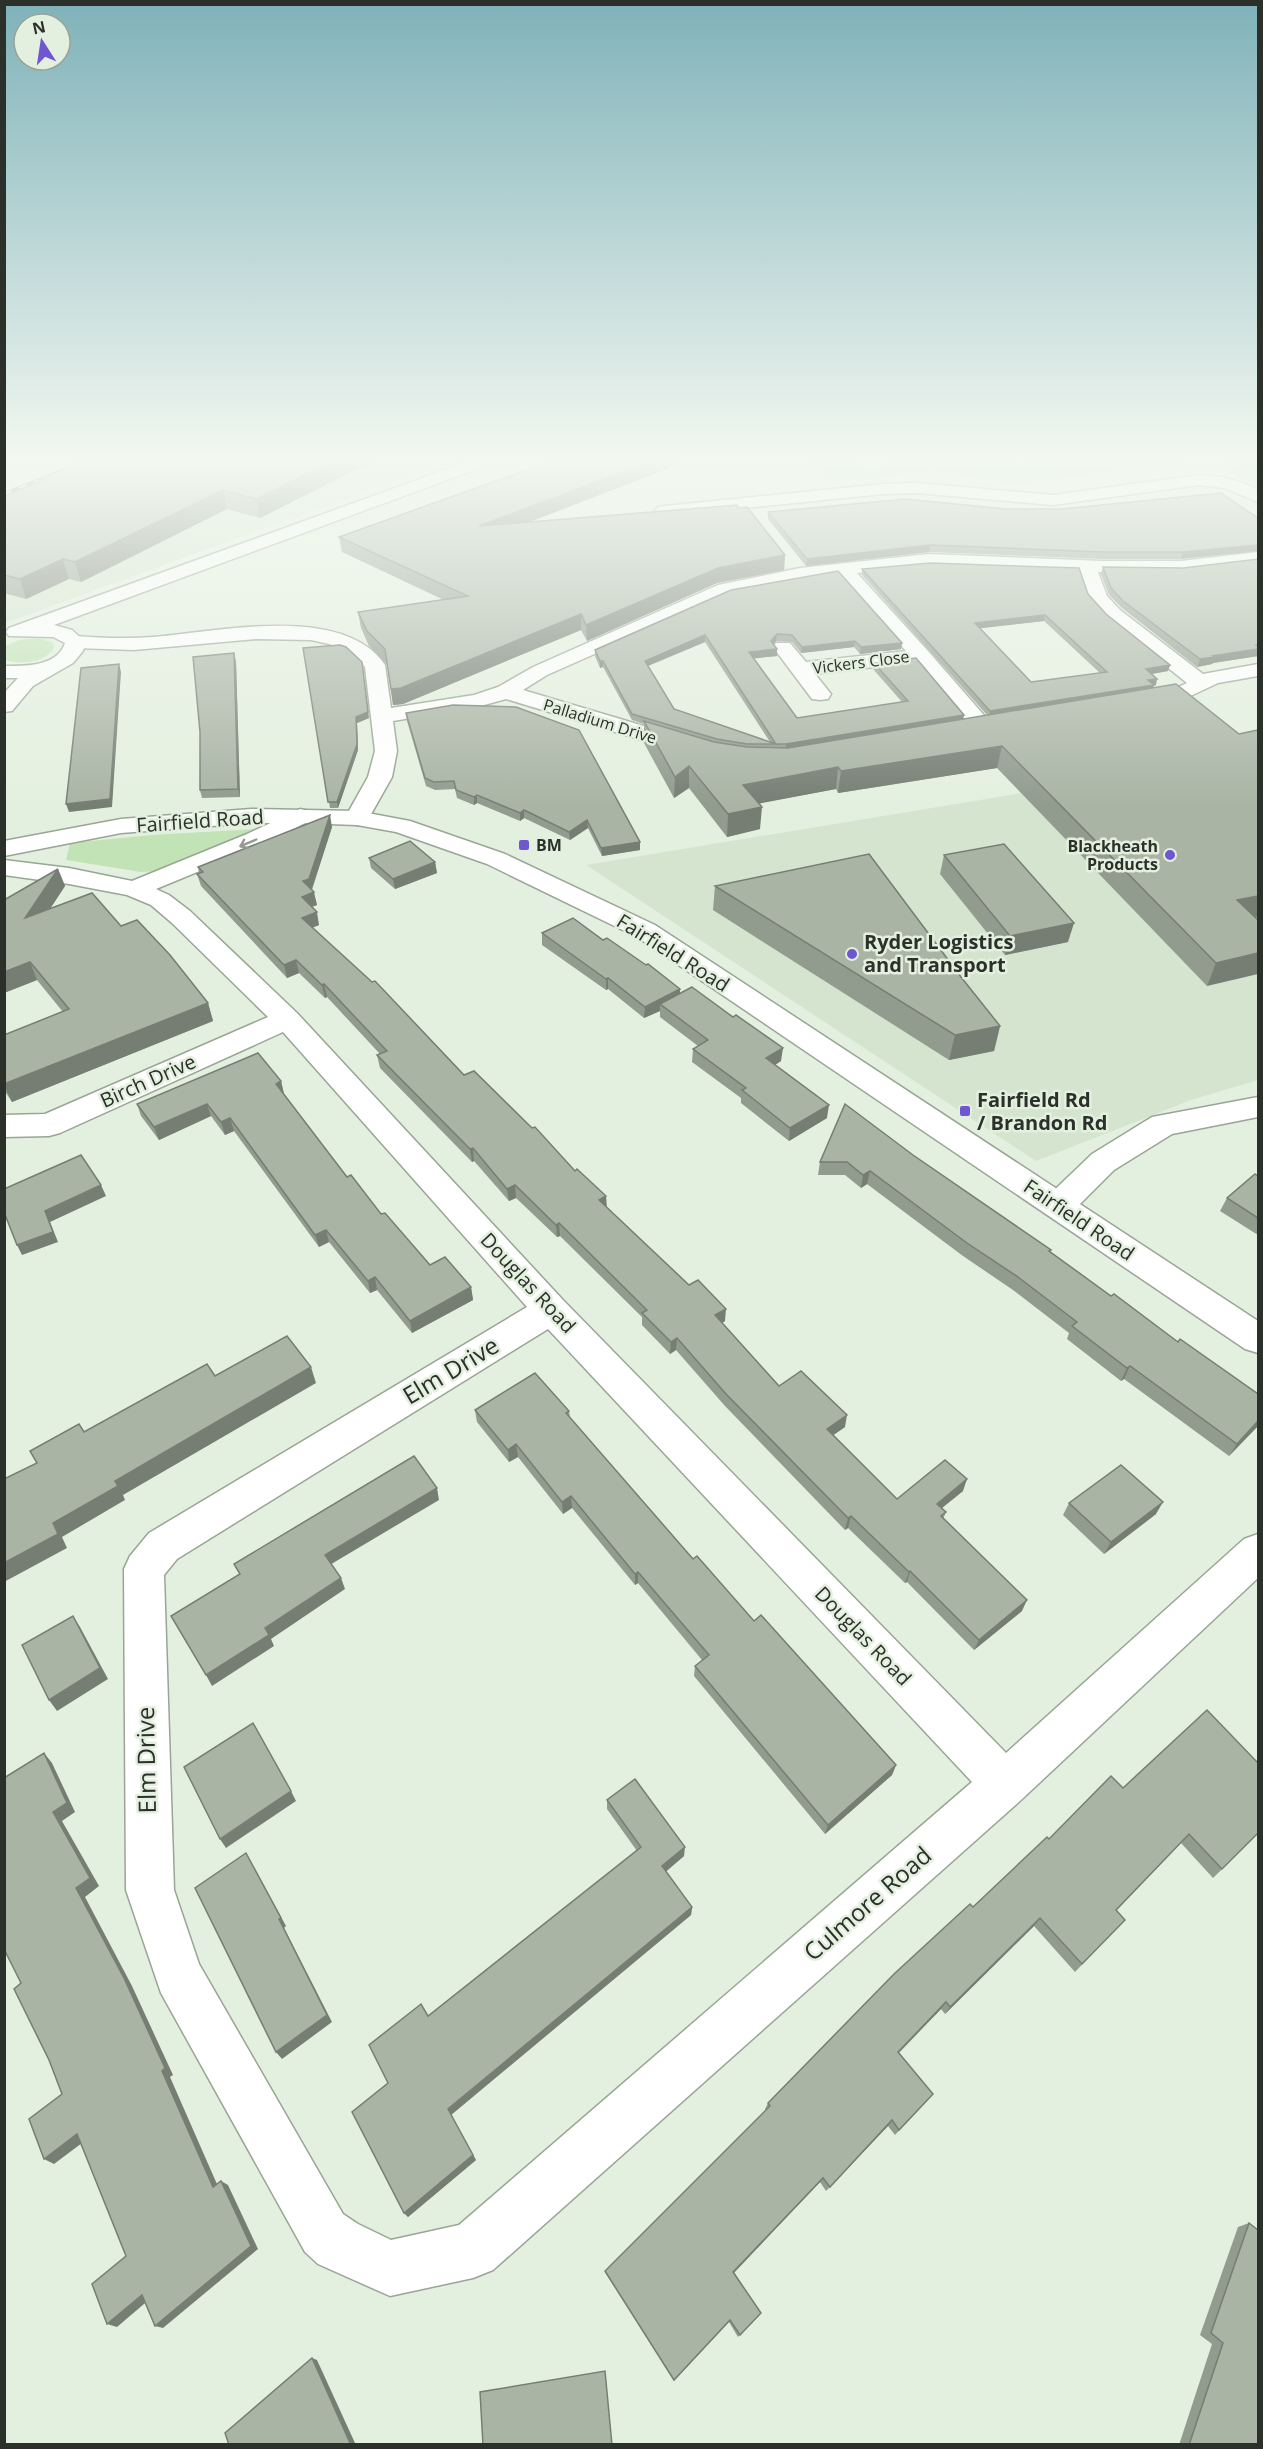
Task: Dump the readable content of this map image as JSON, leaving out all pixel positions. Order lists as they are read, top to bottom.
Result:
{
  "streets": {
    "street": [
      "Vickers Close",
      "Palladium Drive",
      "Fairfield Road",
      "Birch Drive",
      "Douglas Road",
      "Elm Drive",
      "Culmore Road"
    ]
  },
  "crossings": [
    ["Birch Drive", "Douglas Road"],
    ["Douglas Road", "Elm Drive"],
    ["Douglas Road", "Culmore Road"],
    ["Elm Drive", "Culmore Road"]
  ],
  "places": {
    "transit": ["BM", "Fairfield Rd / Brandon Rd"],
    "other": ["Blackheath Products", "Ryder Logistics and Transport"]
  },
  "north": "top"
}
